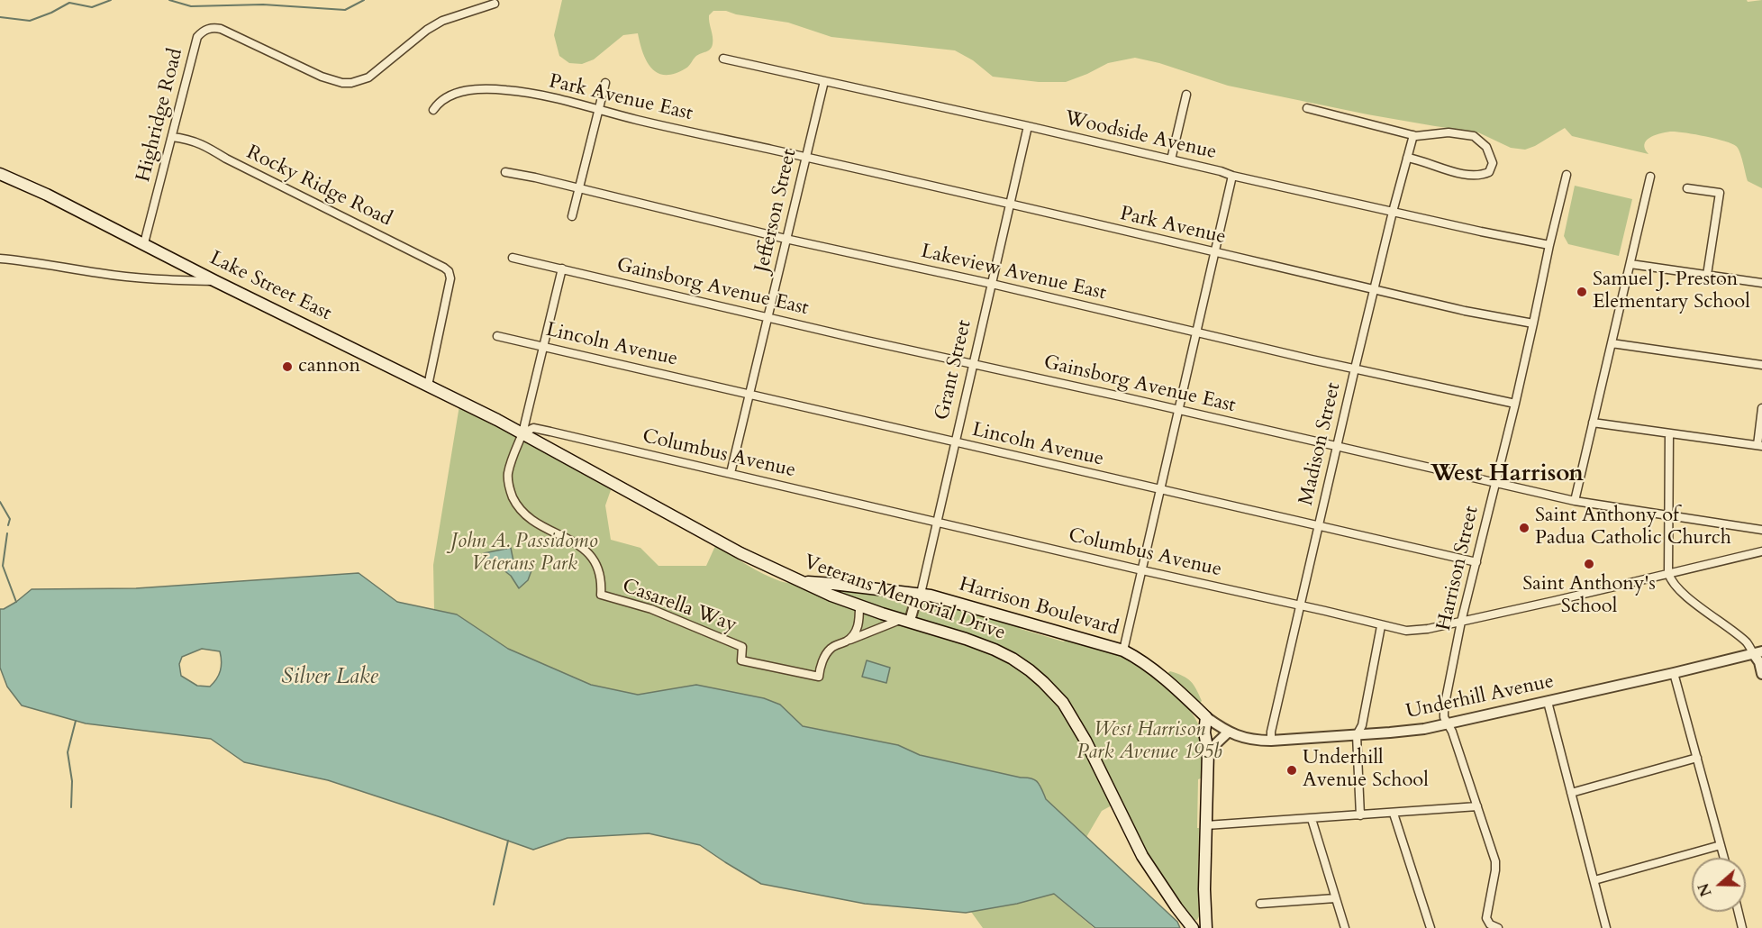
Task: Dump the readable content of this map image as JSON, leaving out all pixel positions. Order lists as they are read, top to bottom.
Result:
{
  "streets": {
    "main road": ["Lake Street East", "Veterans Memorial Drive", "Harrison Boulevard"],
    "street": [
      "Park Avenue East",
      "Highridge Road",
      "Woodside Avenue",
      "Rocky Ridge Road",
      "Jefferson Street",
      "Park Avenue",
      "Lakeview Avenue East",
      "Gainsborg Avenue East",
      "Lincoln Avenue",
      "Grant Street",
      "Madison Street",
      "Columbus Avenue",
      "Harrison Street",
      "Casarella Way",
      "Underhill Avenue"
    ]
  },
  "crossings": [
    ["Park Avenue East", "Jefferson Street"],
    ["Park Avenue East", "Park Avenue"],
    ["Highridge Road", "Rocky Ridge Road"],
    ["Highridge Road", "Lake Street East"],
    ["Woodside Avenue", "Jefferson Street"],
    ["Woodside Avenue", "Grant Street"],
    ["Woodside Avenue", "Madison Street"],
    ["Woodside Avenue", "Harrison Street"],
    ["Rocky Ridge Road", "Lake Street East"],
    ["Jefferson Street", "Park Avenue"],
    ["Jefferson Street", "Lakeview Avenue East"],
    ["Jefferson Street", "Gainsborg Avenue East"],
    ["Jefferson Street", "Lincoln Avenue"],
    ["Jefferson Street", "Columbus Avenue"],
    ["Park Avenue", "Grant Street"],
    ["Park Avenue", "Madison Street"],
    ["Park Avenue", "Harrison Street"],
    ["Lakeview Avenue East", "Grant Street"],
    ["Lakeview Avenue East", "Madison Street"],
    ["Lakeview Avenue East", "Harrison Street"],
    ["Lake Street East", "Columbus Avenue"],
    ["Lake Street East", "Veterans Memorial Drive"],
    ["Lake Street East", "Casarella Way"],
    ["Gainsborg Avenue East", "Grant Street"],
    ["Gainsborg Avenue East", "Madison Street"],
    ["Gainsborg Avenue East", "Harrison Street"],
    ["Gainsborg Avenue East", "Casarella Way"],
    ["Lincoln Avenue", "Grant Street"],
    ["Lincoln Avenue", "Madison Street"],
    ["Lincoln Avenue", "Harrison Street"],
    ["Lincoln Avenue", "Casarella Way"],
    ["Grant Street", "Columbus Avenue"],
    ["Grant Street", "Veterans Memorial Drive"],
    ["Grant Street", "Harrison Boulevard"],
    ["Madison Street", "Columbus Avenue"],
    ["Madison Street", "Underhill Avenue"],
    ["Columbus Avenue", "Harrison Street"],
    ["Columbus Avenue", "Veterans Memorial Drive"],
    ["Columbus Avenue", "Casarella Way"],
    ["Harrison Street", "Underhill Avenue"],
    ["Veterans Memorial Drive", "Casarella Way"],
    ["Veterans Memorial Drive", "Harrison Boulevard"],
    ["Harrison Boulevard", "Underhill Avenue"]
  ],
  "districts": ["West Harrison"],
  "water": ["Silver Lake"],
  "parks": ["John A. Passidomo Veterans Park", "West Harrison Park Avenue 195b"],
  "places": [
    "Samuel J. Preston Elementary School",
    "cannon",
    "Saint Anthony of Padua Catholic Church",
    "Saint Anthony's School",
    "Underhill Avenue School"
  ],
  "north": "left"
}
